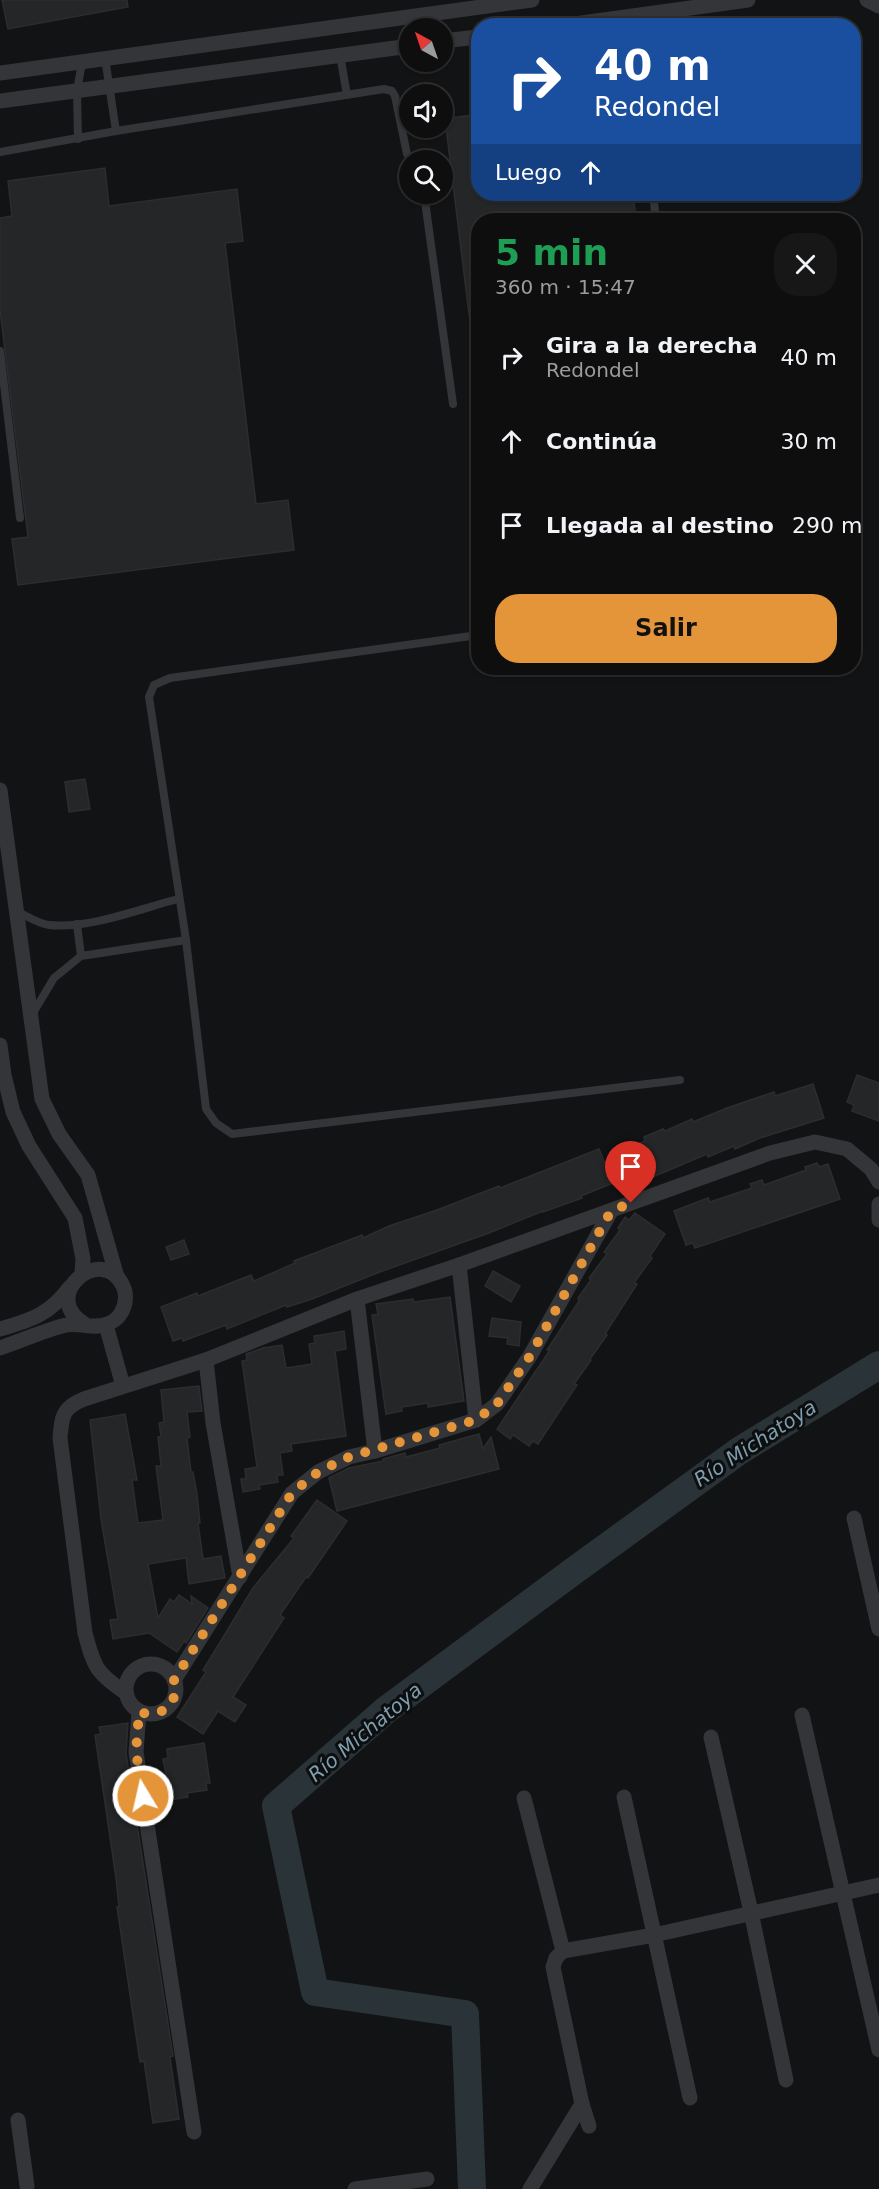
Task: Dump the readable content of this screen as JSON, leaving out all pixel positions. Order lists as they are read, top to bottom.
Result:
{
  "water": ["Río Michatoya"],
  "north": "top left",
  "page": {
    "turn": ["40 m", "Redondel"],
    "then": "Luego",
    "heading": ["5 min", "360 m · 15:47"],
    "list": [
      {
        "name": "Gira a la derecha",
        "note": "Redondel",
        "value": "40 m"
      },
      {
        "name": "Continúa",
        "value": "30 m"
      },
      {
        "name": "Llegada al destino",
        "value": "290 m"
      }
    ],
    "buttons": "Salir"
  }
}
